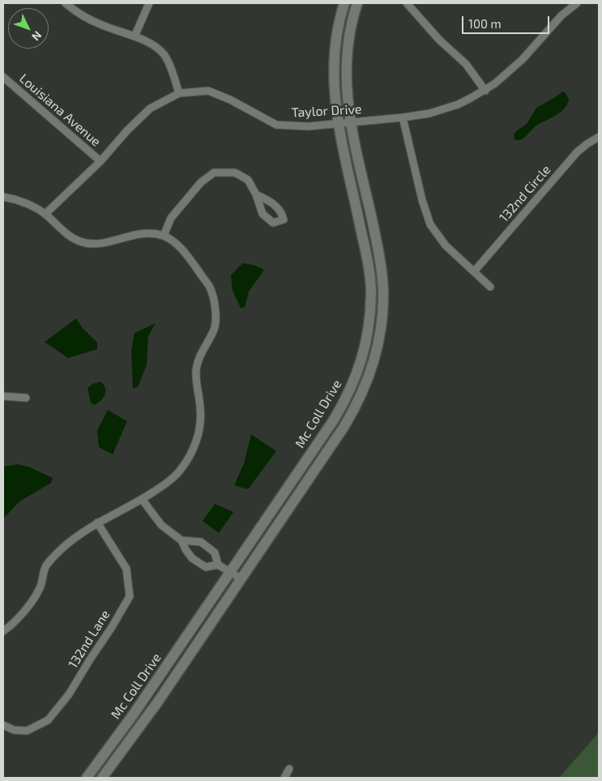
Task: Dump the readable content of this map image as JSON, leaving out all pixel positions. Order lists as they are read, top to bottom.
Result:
{
  "streets": {
    "main road": ["Mc Coll Drive"],
    "street": [
      "Louisiana Avenue",
      "Taylor Drive",
      "132nd Circle",
      "132nd Lane"
    ]
  },
  "crossings": [
    ["Louisiana Avenue", "Taylor Drive"],
    ["Taylor Drive", "Mc Coll Drive"]
  ],
  "scale_bar": "100 m",
  "north": "bottom right"
}
